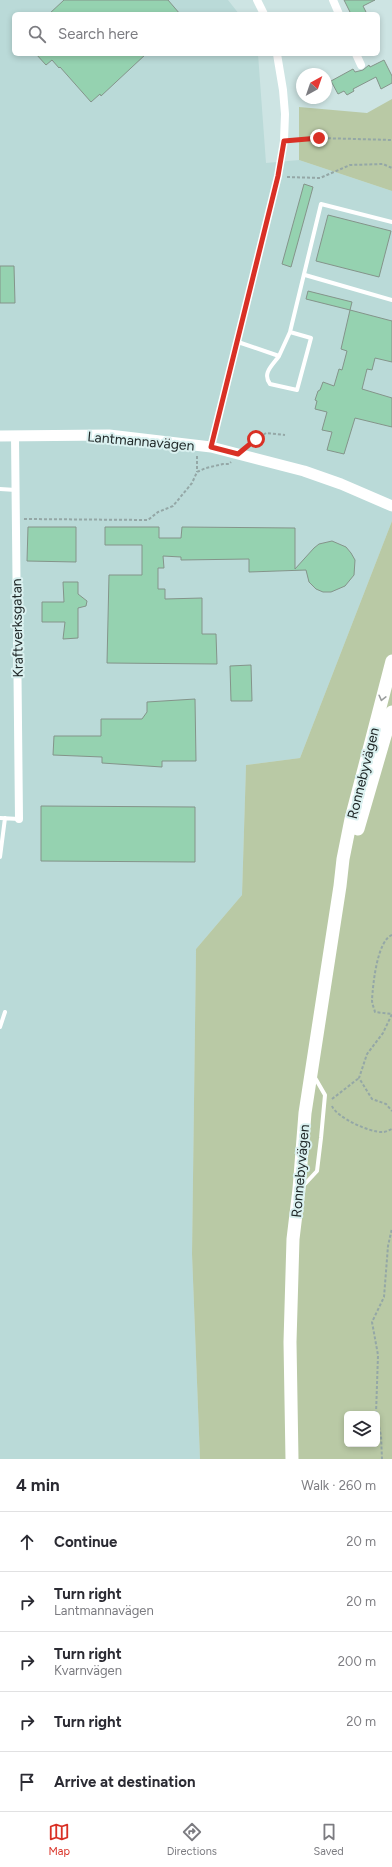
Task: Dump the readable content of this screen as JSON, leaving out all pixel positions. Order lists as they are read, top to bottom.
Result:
{
  "streets": {
    "main road": ["Ronnebyvägen"],
    "street": ["Lantmannavägen", "Kraftverksgatan"]
  },
  "crossings": [
    ["Lantmannavägen", "Kraftverksgatan"]
  ],
  "north": "top right",
  "page": {
    "search": "Search here",
    "heading": ["4 min", "Walk · 260 m"],
    "list": [
      ["Continue", "20 m"],
      ["Turn right", "Lantmannavägen", "20 m"],
      ["Turn right", "Kvarnvägen", "200 m"],
      ["Turn right", "20 m"],
      "Arrive at destination"
    ],
    "nav": ["Map", "Directions", "Saved"]
  }
}
